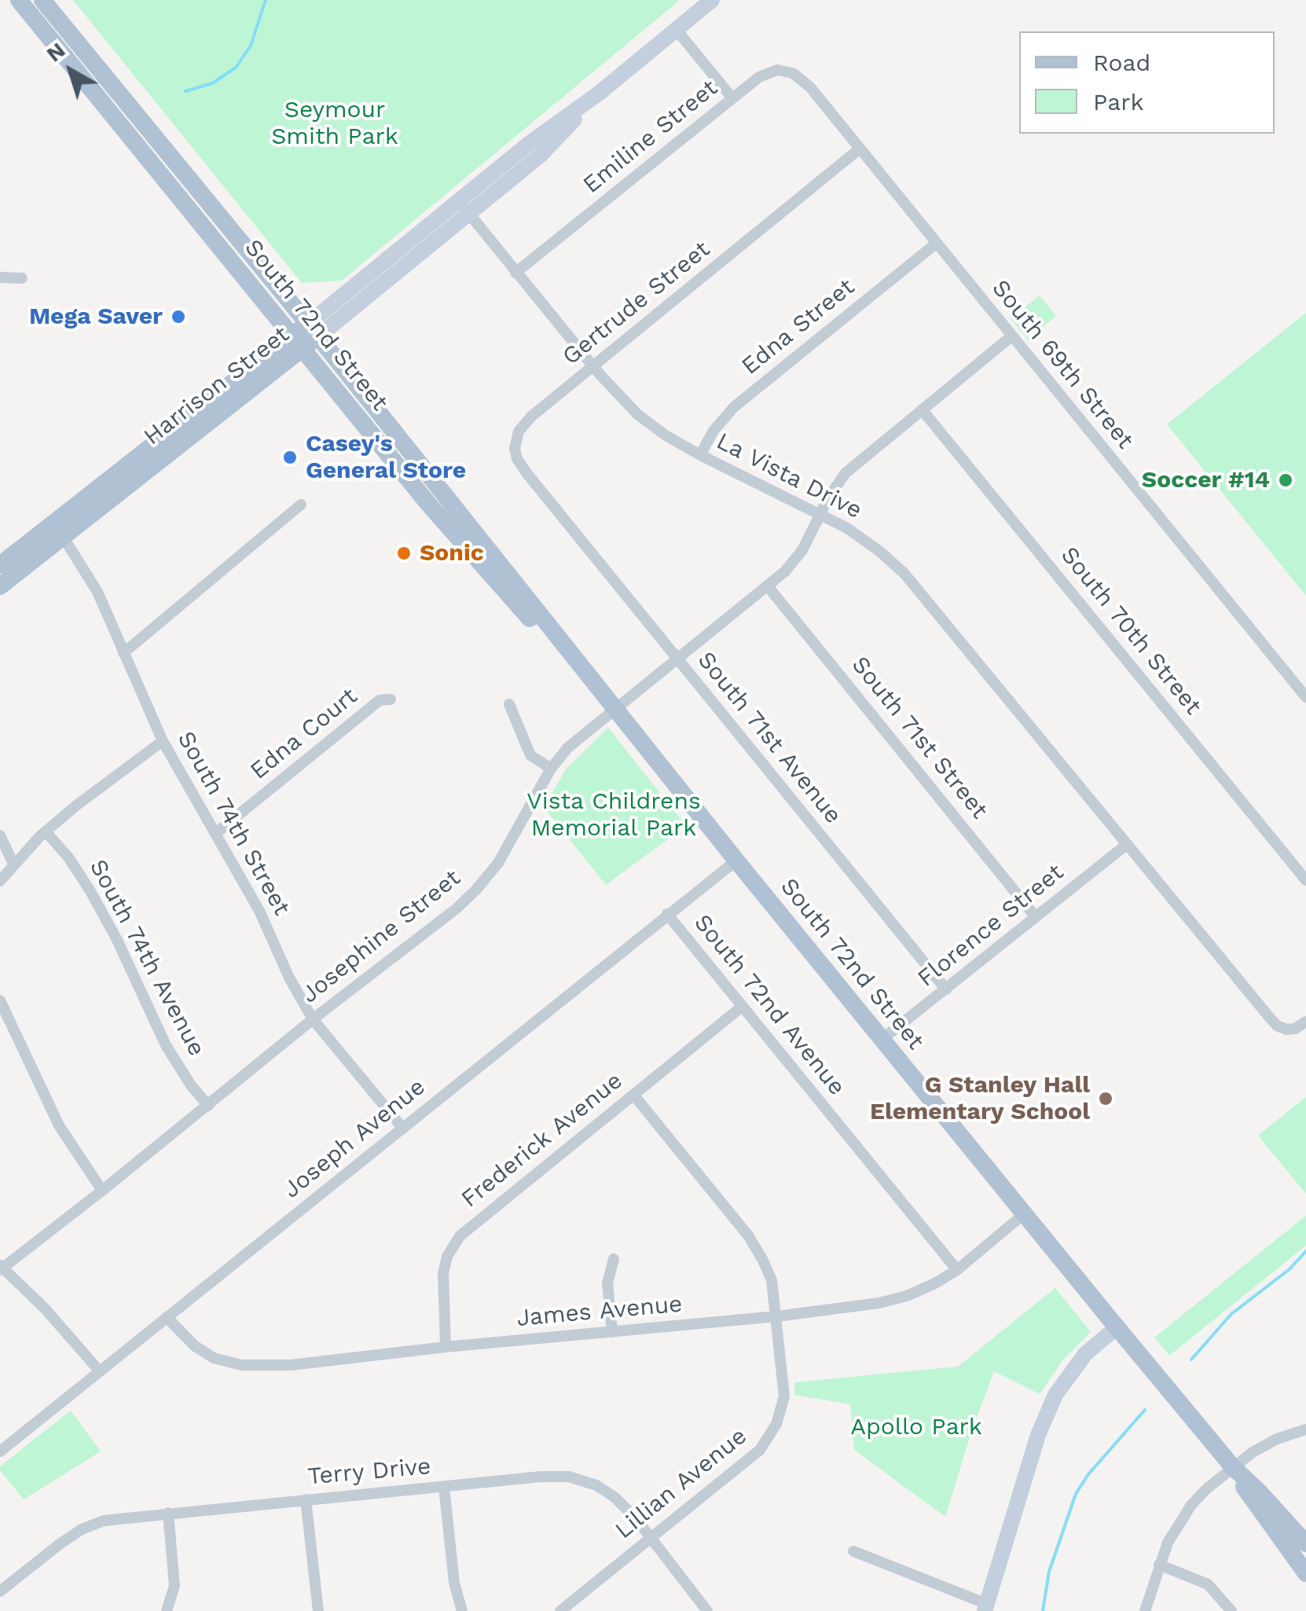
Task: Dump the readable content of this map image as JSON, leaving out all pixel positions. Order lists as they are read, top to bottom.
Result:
{
  "streets": {
    "main road": ["South 72nd Street", "Harrison Street"],
    "street": [
      "Emiline Street",
      "Gertrude Street",
      "Edna Street",
      "South 69th Street",
      "La Vista Drive",
      "South 70th Street",
      "Edna Court",
      "South 71st Avenue",
      "South 71st Street",
      "South 74th Street",
      "Florence Street",
      "Josephine Street",
      "South 74th Avenue",
      "South 72nd Avenue",
      "Joseph Avenue",
      "Frederick Avenue",
      "James Avenue",
      "Terry Drive",
      "Lillian Avenue"
    ]
  },
  "crossings": [
    ["Emiline Street", "South 69th Street"],
    ["Emiline Street", "La Vista Drive"],
    ["Gertrude Street", "South 69th Street"],
    ["Gertrude Street", "La Vista Drive"],
    ["Gertrude Street", "South 71st Avenue"],
    ["South 72nd Street", "Harrison Street"],
    ["South 72nd Street", "Florence Street"],
    ["South 72nd Street", "Josephine Street"],
    ["South 72nd Street", "Joseph Avenue"],
    ["South 72nd Street", "James Avenue"],
    ["Edna Street", "South 69th Street"],
    ["Edna Street", "La Vista Drive"],
    ["South 69th Street", "Josephine Street"],
    ["Harrison Street", "La Vista Drive"],
    ["Harrison Street", "South 74th Street"],
    ["La Vista Drive", "Florence Street"],
    ["La Vista Drive", "Josephine Street"],
    ["South 70th Street", "Josephine Street"],
    ["Edna Court", "South 74th Street"],
    ["South 71st Avenue", "Florence Street"],
    ["South 71st Avenue", "Josephine Street"],
    ["South 71st Street", "Florence Street"],
    ["South 71st Street", "Josephine Street"],
    ["South 74th Street", "Josephine Street"],
    ["South 74th Street", "Joseph Avenue"],
    ["Josephine Street", "South 74th Avenue"],
    ["South 72nd Avenue", "Joseph Avenue"],
    ["South 72nd Avenue", "Frederick Avenue"],
    ["South 72nd Avenue", "James Avenue"],
    ["Joseph Avenue", "James Avenue"],
    ["Frederick Avenue", "James Avenue"],
    ["Frederick Avenue", "Lillian Avenue"],
    ["James Avenue", "Lillian Avenue"],
    ["Terry Drive", "Lillian Avenue"]
  ],
  "parks": ["Seymour Smith Park", "Vista Childrens Memorial Park", "Apollo Park"],
  "places": [
    "Mega Saver",
    "Casey's General Store",
    "Soccer #14",
    "Sonic",
    "G Stanley Hall Elementary School"
  ],
  "legend": ["Road", "Park"],
  "north": "top left"
}
